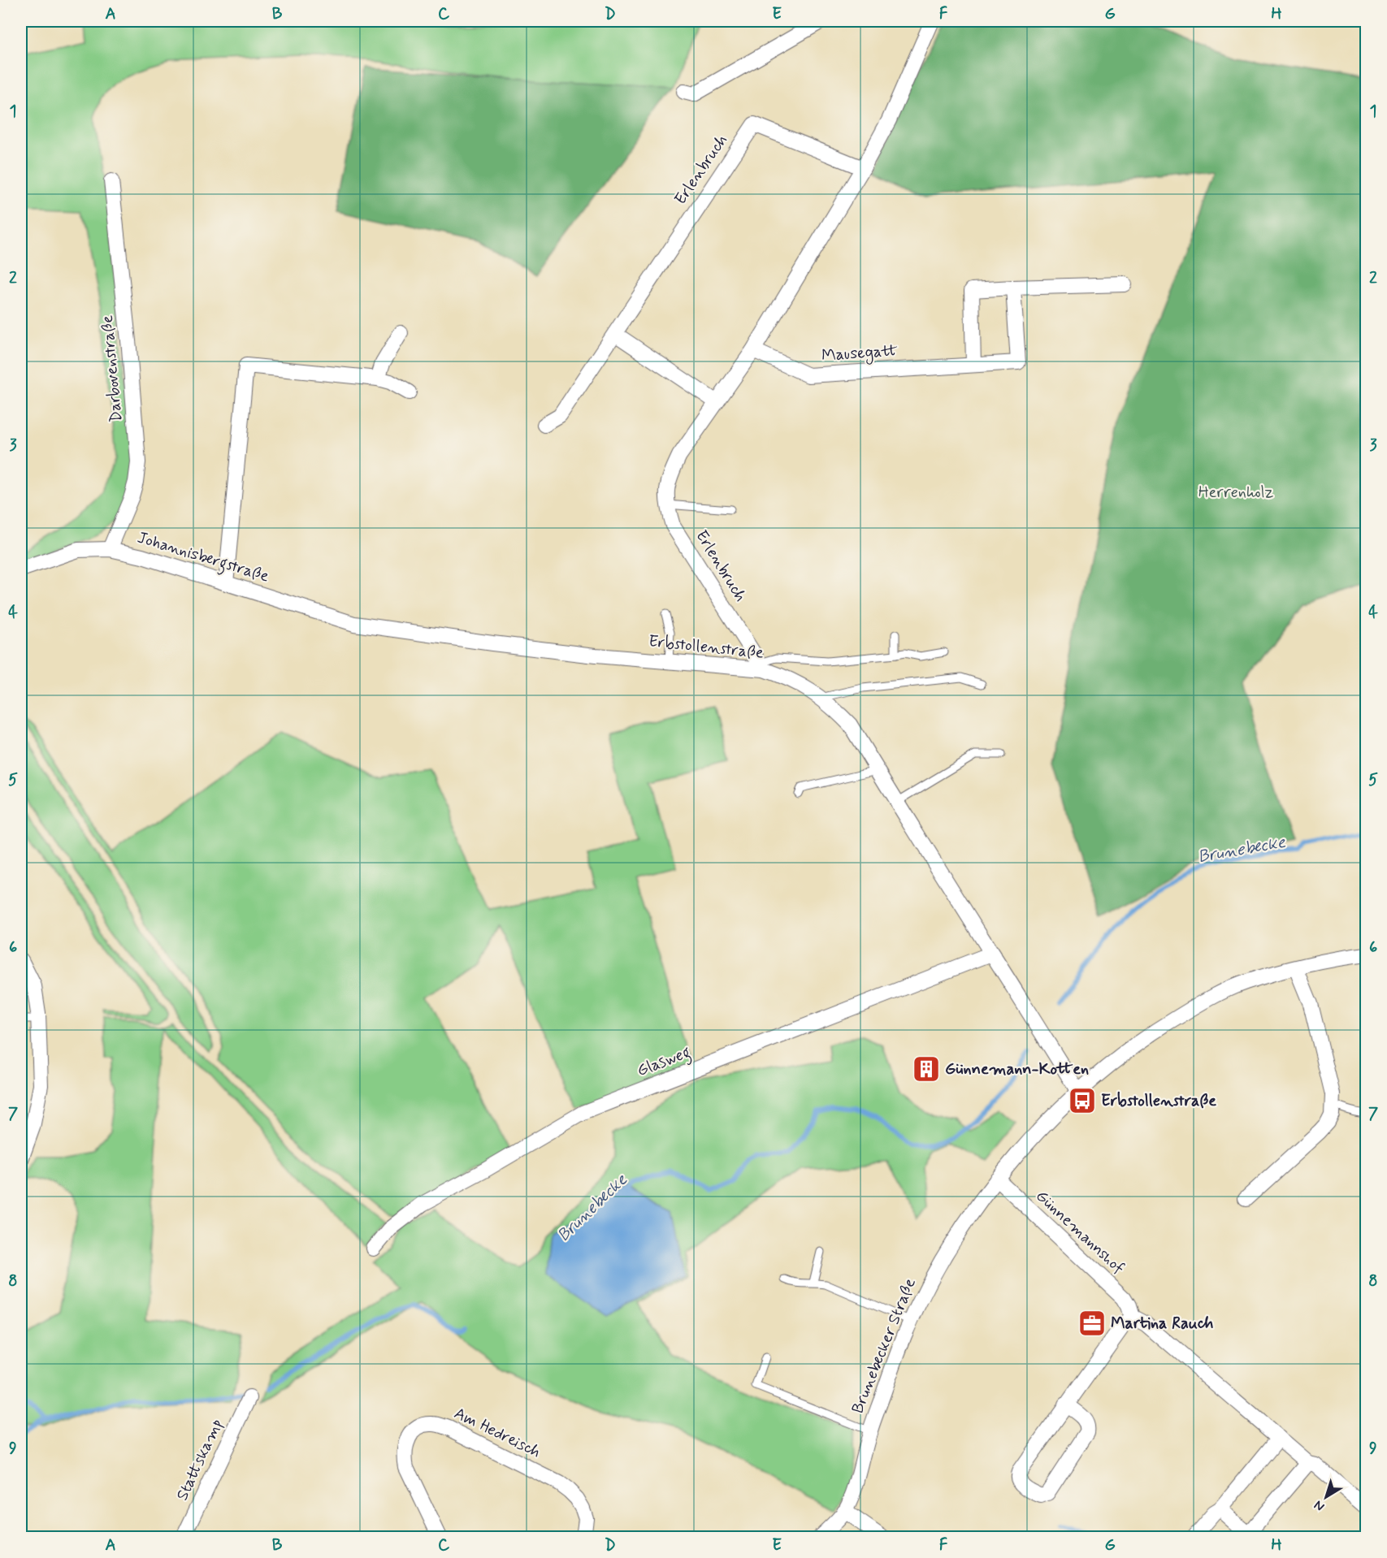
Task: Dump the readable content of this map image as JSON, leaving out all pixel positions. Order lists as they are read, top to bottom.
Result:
{
  "streets": {
    "street": [
      "Erlenbruch",
      "Mausegatt",
      "Darbovenstraße",
      "Johannisbergstraße",
      "Erbstollenstraße",
      "Glasweg",
      "Günnemannshof",
      "Brunebecker Straße",
      "Am Hedreisch",
      "Stattskamp"
    ]
  },
  "crossings": [
    ["Erlenbruch", "Mausegatt"],
    ["Erlenbruch", "Erbstollenstraße"],
    ["Darbovenstraße", "Johannisbergstraße"],
    ["Johannisbergstraße", "Erbstollenstraße"],
    ["Erbstollenstraße", "Glasweg"],
    ["Erbstollenstraße", "Brunebecker Straße"],
    ["Günnemannshof", "Brunebecker Straße"]
  ],
  "water": ["Brunebecke"],
  "parks": ["Herrenholz"],
  "places": {
    "building": ["Günnemann-Kotten"],
    "bus stop": ["Erbstollenstraße"],
    "office": ["Martina Rauch"]
  },
  "north": "bottom left",
  "grid": {
    "columns": [
      "A",
      "B",
      "C",
      "D",
      "E",
      "F",
      "G",
      "H"
    ],
    "rows": [
      "1",
      "2",
      "3",
      "4",
      "5",
      "6",
      "7",
      "8",
      "9"
    ]
  }
}
